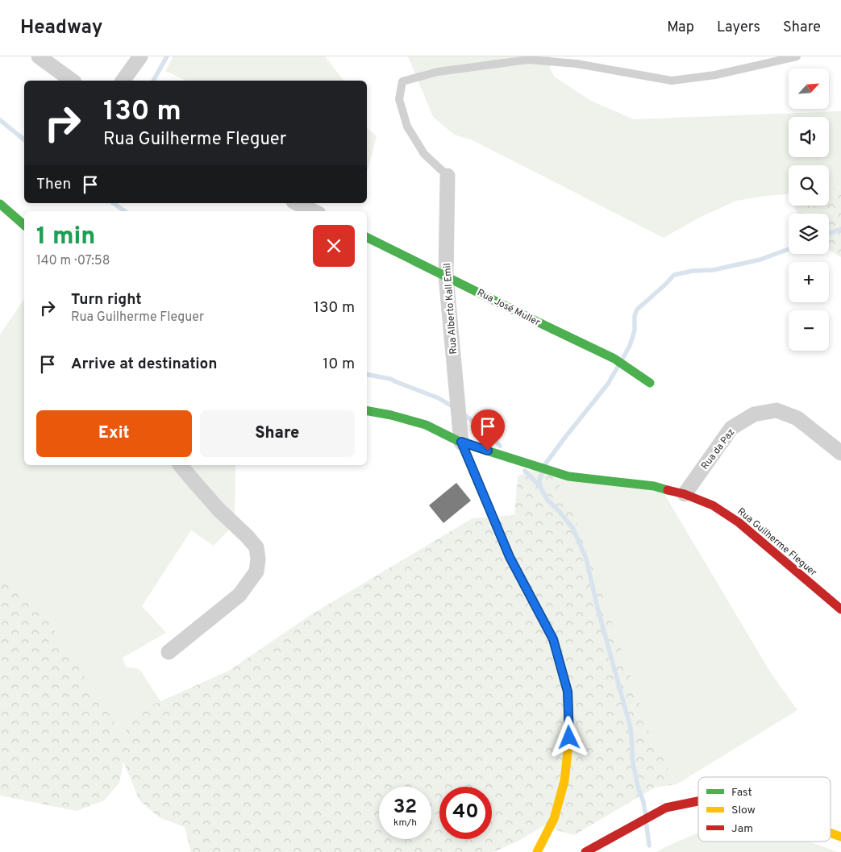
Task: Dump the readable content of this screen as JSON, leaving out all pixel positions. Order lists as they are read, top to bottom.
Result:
{
  "streets": {
    "street": [
      "Rua José Muller",
      "Rua Alberto Kall Emil",
      "Rua da Paz",
      "Rua Guilherme Fleguer"
    ]
  },
  "crossings": [
    ["Rua José Muller", "Rua Alberto Kall Emil"],
    ["Rua Alberto Kall Emil", "Rua Guilherme Fleguer"],
    ["Rua da Paz", "Rua Guilherme Fleguer"]
  ],
  "legend": ["Fast", "Slow", "Jam"],
  "north": "top right",
  "page": {
    "header": "Headway",
    "nav": ["Map", "Layers", "Share"],
    "map_buttons": ["+", "−"],
    "turn": ["130 m", "Rua Guilherme Fleguer"],
    "then": "Then",
    "heading": ["1 min", "140 m · 07:58"],
    "list": [
      {
        "name": "Turn right",
        "note": "Rua Guilherme Fleguer",
        "value": "130 m"
      },
      {
        "name": "Arrive at destination",
        "value": "10 m"
      }
    ],
    "buttons": ["Exit", "Share"],
    "speed": "32 km/h",
    "limit": "40"
  }
}
